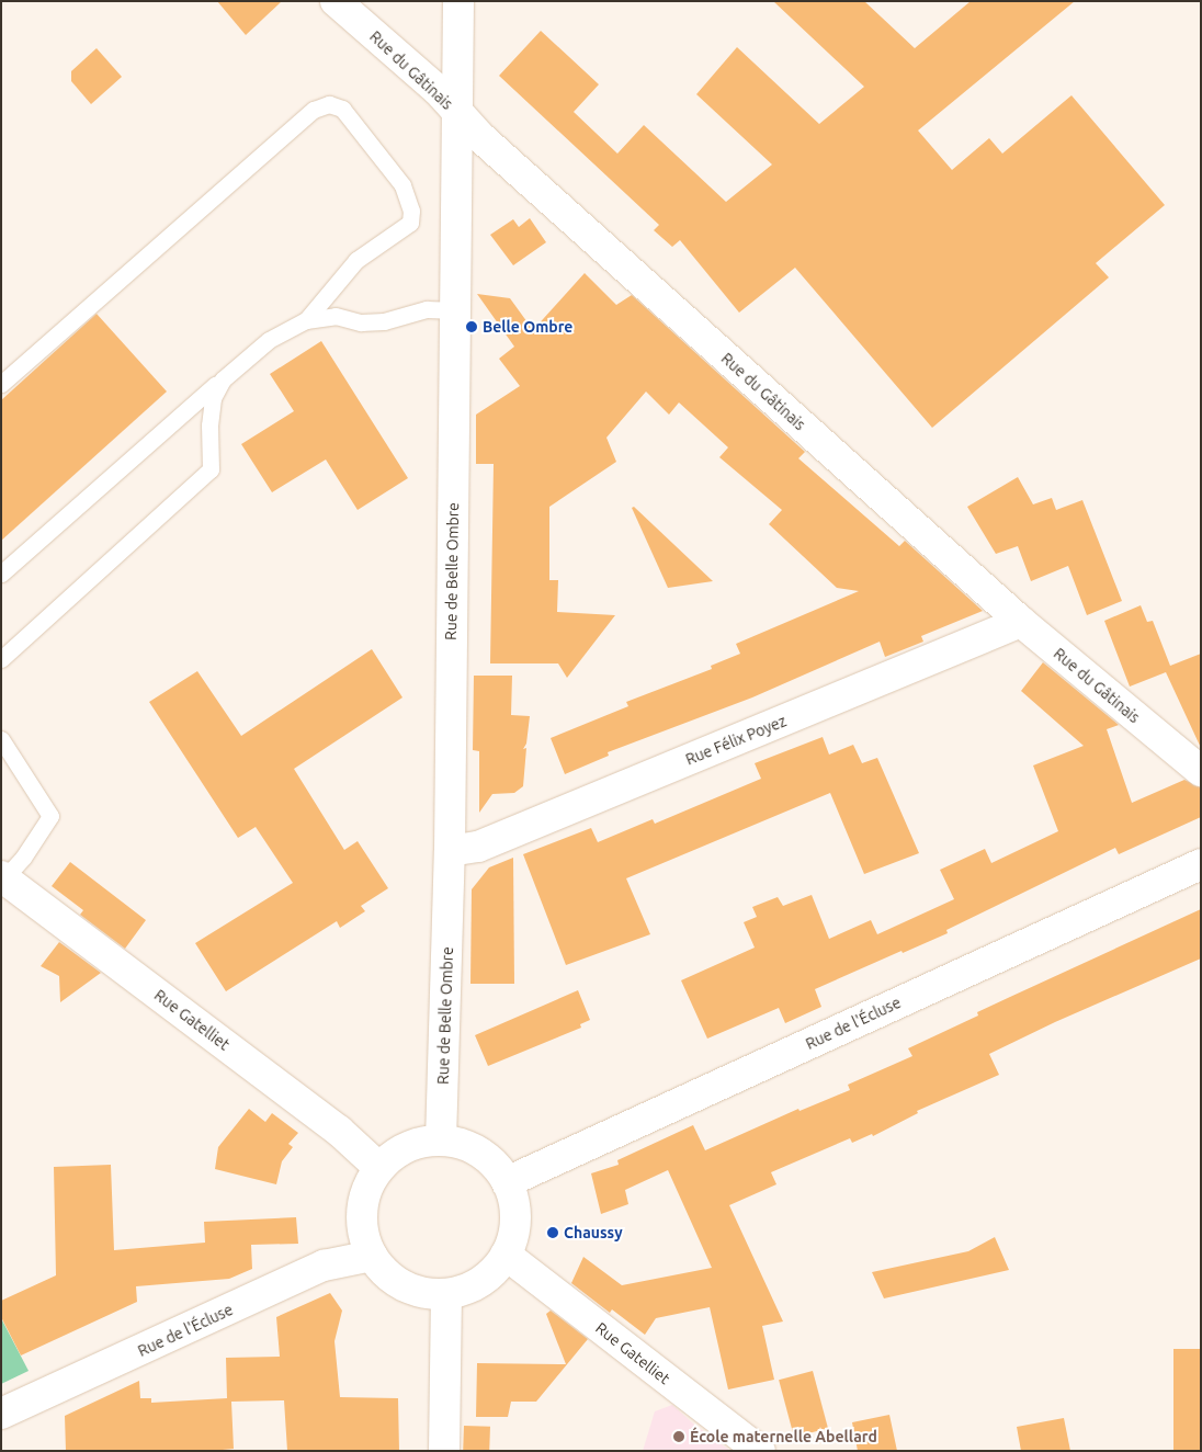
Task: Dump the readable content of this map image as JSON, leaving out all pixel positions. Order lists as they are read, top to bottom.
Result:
{
  "streets": {
    "street": [
      "Rue du Gâtinais",
      "Rue de Belle Ombre",
      "Rue Félix Poyez",
      "Rue Gatelliet",
      "Rue de l'Écluse"
    ]
  },
  "crossings": [
    ["Rue du Gâtinais", "Rue de Belle Ombre"],
    ["Rue du Gâtinais", "Rue Félix Poyez"],
    ["Rue de Belle Ombre", "Rue Félix Poyez"],
    ["Rue de Belle Ombre", "Rue Gatelliet"],
    ["Rue de Belle Ombre", "Rue de l'Écluse"],
    ["Rue Gatelliet", "Rue de l'Écluse"]
  ],
  "places": ["Belle Ombre", "Chaussy", "École maternelle Abellard"]
}
